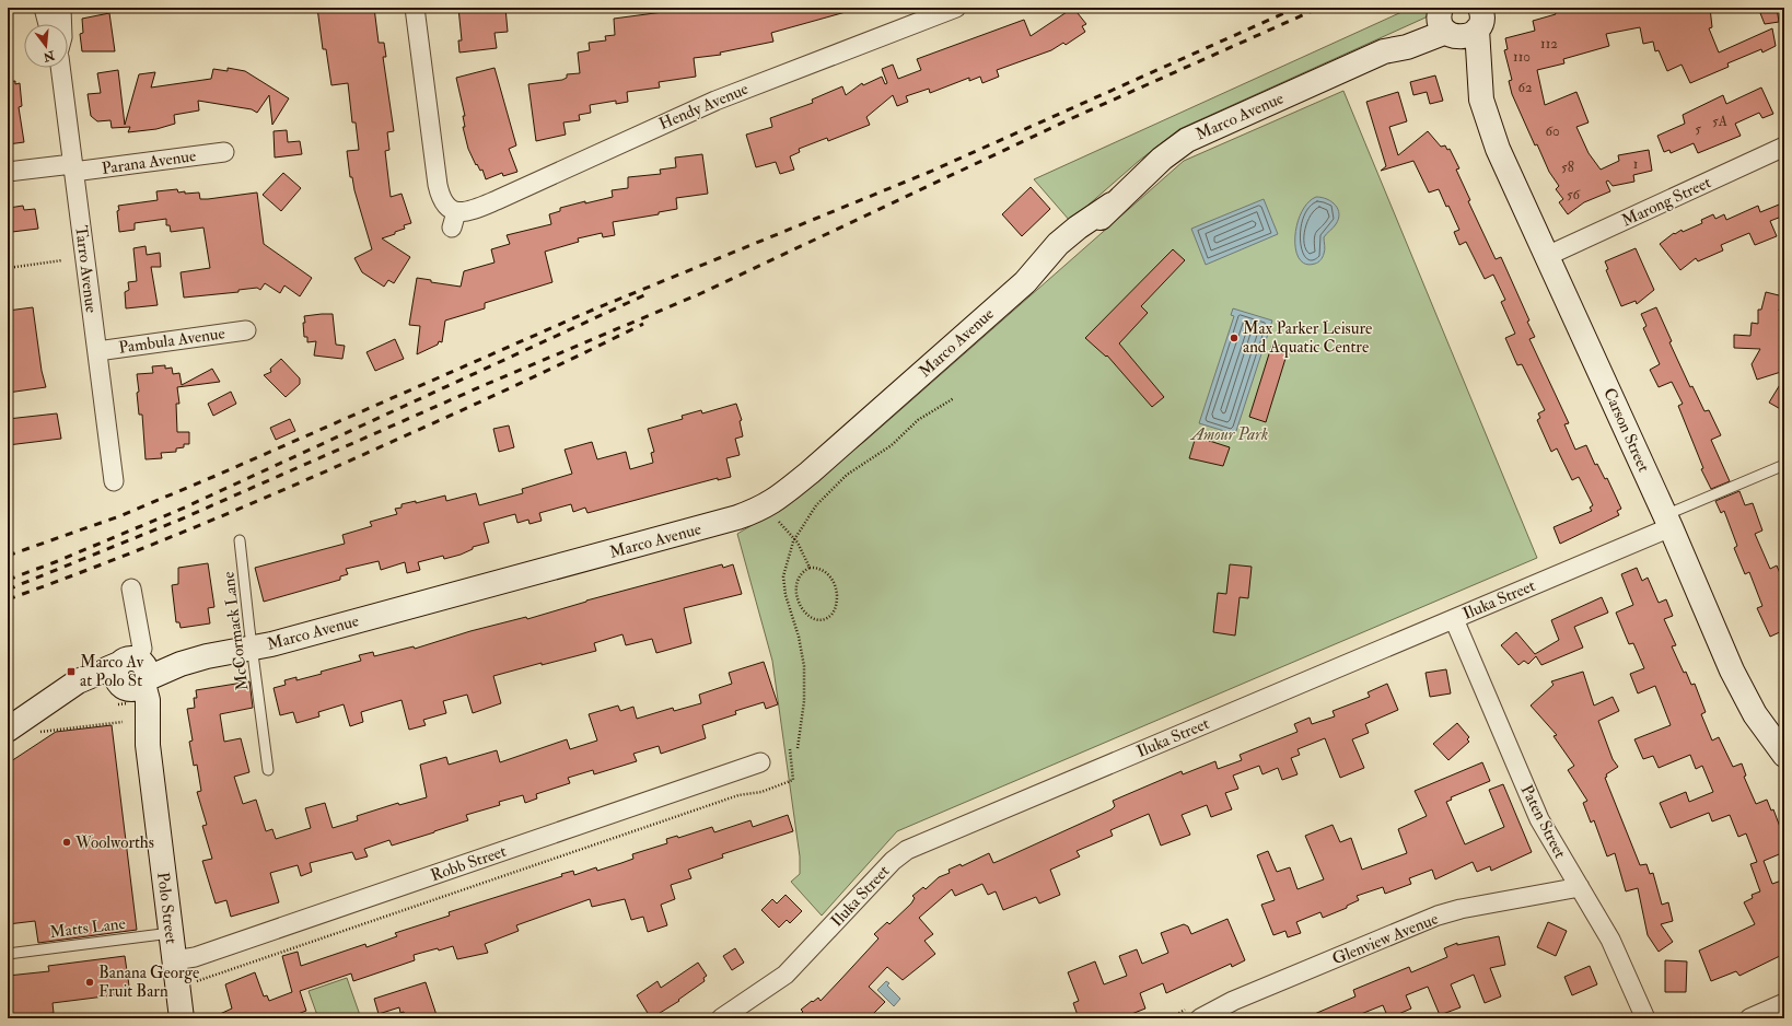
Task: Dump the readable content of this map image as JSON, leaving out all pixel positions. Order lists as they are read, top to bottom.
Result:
{
  "streets": {
    "street": [
      "Hendy Avenue",
      "Marco Avenue",
      "Parana Avenue",
      "Marong Street",
      "Tarro Avenue",
      "Pambula Avenue",
      "Carson Street",
      "Iluka Street",
      "Paten Street",
      "Robb Street",
      "Polo Street",
      "Glenview Avenue"
    ],
    "lane": ["McCormack Lane", "Matts Lane"]
  },
  "crossings": [
    ["Marco Avenue", "Carson Street"],
    ["Marco Avenue", "McCormack Lane"],
    ["Marco Avenue", "Polo Street"],
    ["Parana Avenue", "Tarro Avenue"],
    ["Marong Street", "Carson Street"],
    ["Tarro Avenue", "Pambula Avenue"],
    ["Carson Street", "Iluka Street"],
    ["Iluka Street", "Paten Street"],
    ["Paten Street", "Glenview Avenue"],
    ["Robb Street", "Polo Street"],
    ["Polo Street", "Matts Lane"]
  ],
  "parks": ["Amour Park"],
  "places": {
    "other": ["Max Parker Leisure and Aquatic Centre", "Woolworths", "Banana George Fruit Barn"],
    "transit": ["Marco Av at Polo St"]
  },
  "house_numbers": [
    "112",
    "110",
    "62",
    "5A",
    "5",
    "60",
    "1",
    "58",
    "56"
  ],
  "north": "bottom"
}
